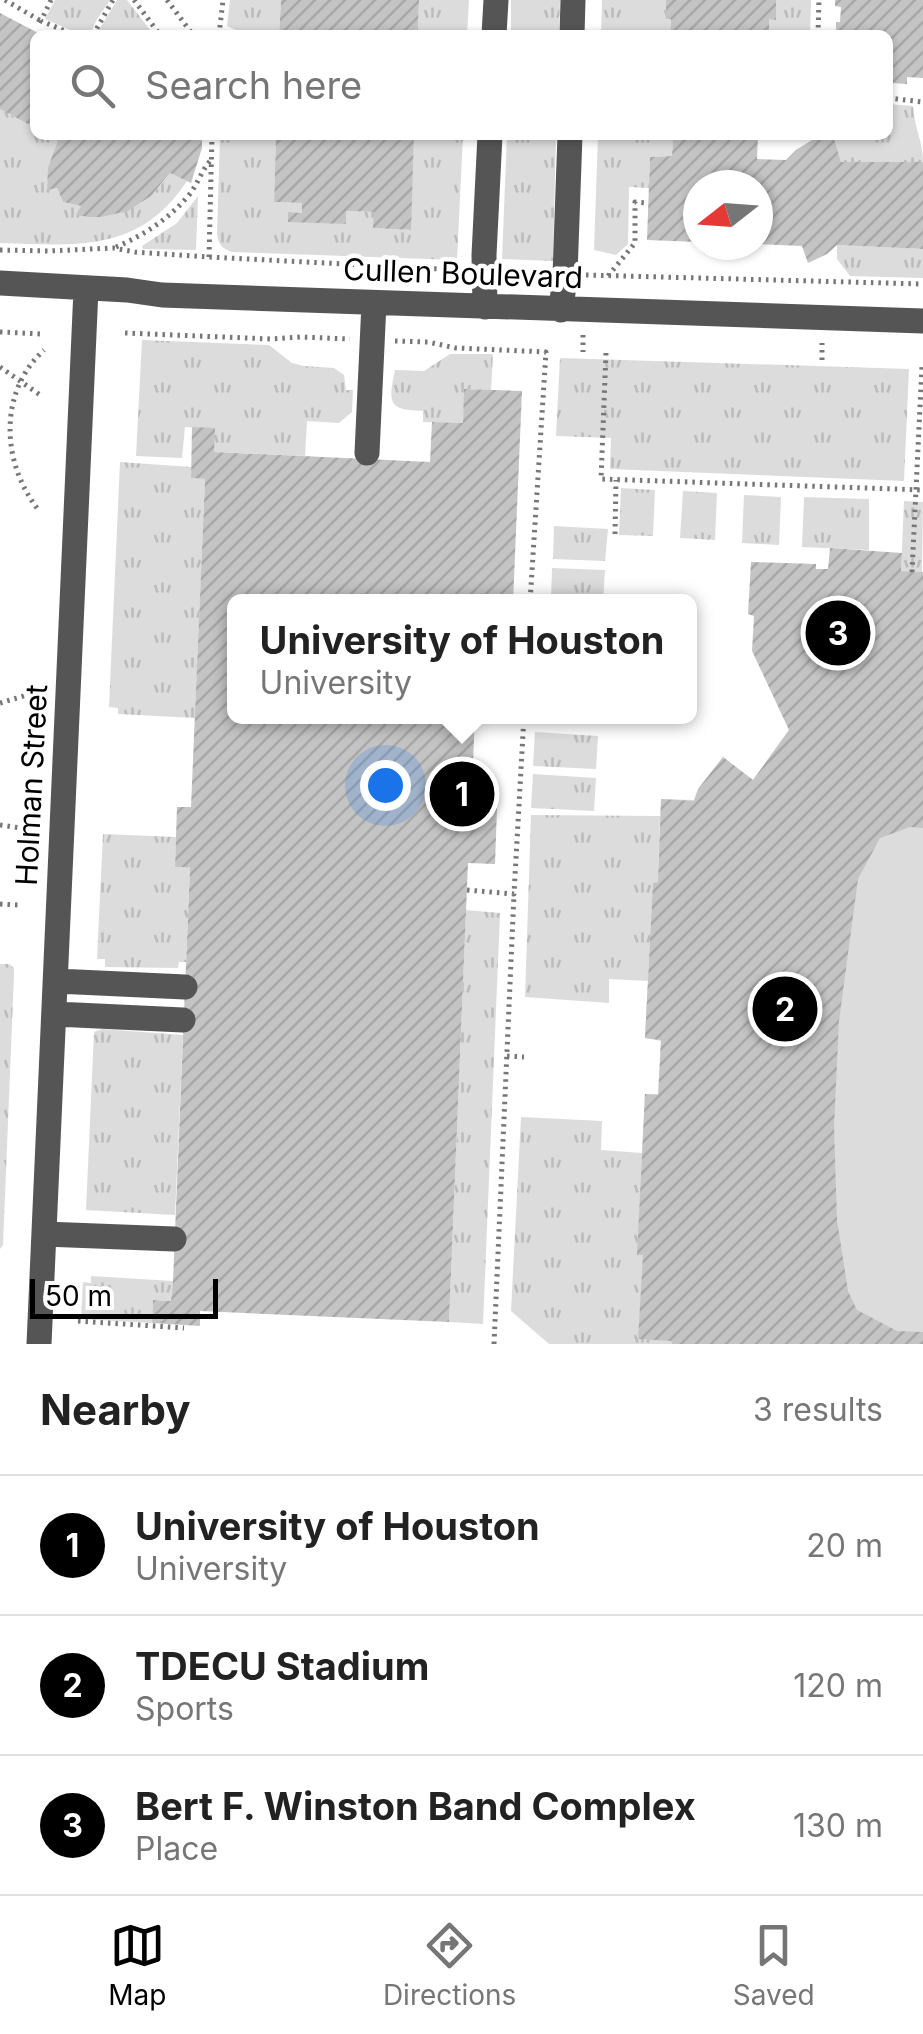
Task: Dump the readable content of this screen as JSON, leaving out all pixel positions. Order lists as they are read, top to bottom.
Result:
{
  "streets": {
    "street": ["Cullen Boulevard", "Holman Street"]
  },
  "crossings": [
    ["Cullen Boulevard", "Holman Street"]
  ],
  "scale_bar": "50 m",
  "north": "left",
  "page": {
    "search": "Search here",
    "popup": ["University of Houston", "University"],
    "pins": ["3", "1", "2"],
    "scale": "50 m",
    "heading": ["Nearby", "3 results"],
    "list": [
      {
        "mark": "1",
        "name": "University of Houston",
        "note": "University",
        "value": "20 m"
      },
      {
        "mark": "2",
        "name": "TDECU Stadium",
        "note": "Sports",
        "value": "120 m"
      },
      {
        "mark": "3",
        "name": "Bert F. Winston Band Complex",
        "note": "Place",
        "value": "130 m"
      }
    ],
    "nav": ["Map", "Directions", "Saved"]
  }
}
